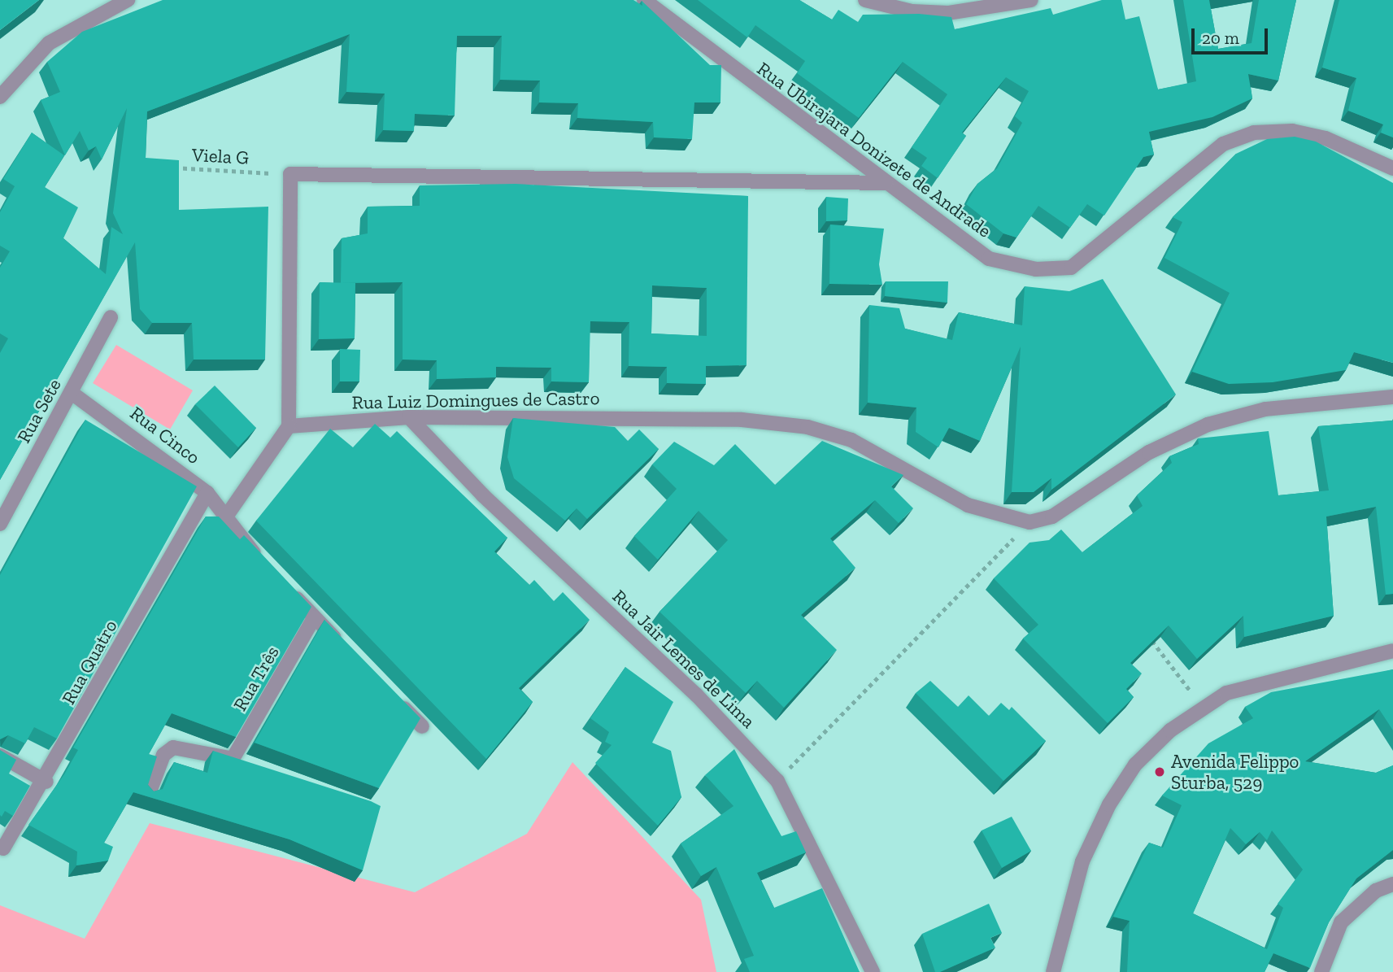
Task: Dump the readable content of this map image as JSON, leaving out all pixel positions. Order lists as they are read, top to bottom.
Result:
{
  "streets": {
    "street": [
      "Rua Ubirajara Donizete de Andrade",
      "Rua Luiz Domingues de Castro",
      "Rua Sete",
      "Rua Cinco",
      "Rua Jair Lemes de Lima",
      "Rua Quatro",
      "Rua Três"
    ],
    "path": ["Viela G"]
  },
  "crossings": [
    ["Rua Luiz Domingues de Castro", "Rua Jair Lemes de Lima"],
    ["Rua Sete", "Rua Cinco"],
    ["Rua Cinco", "Rua Quatro"]
  ],
  "places": ["Avenida Felippo Sturba, 529"],
  "scale_bar": "20 m"
}
